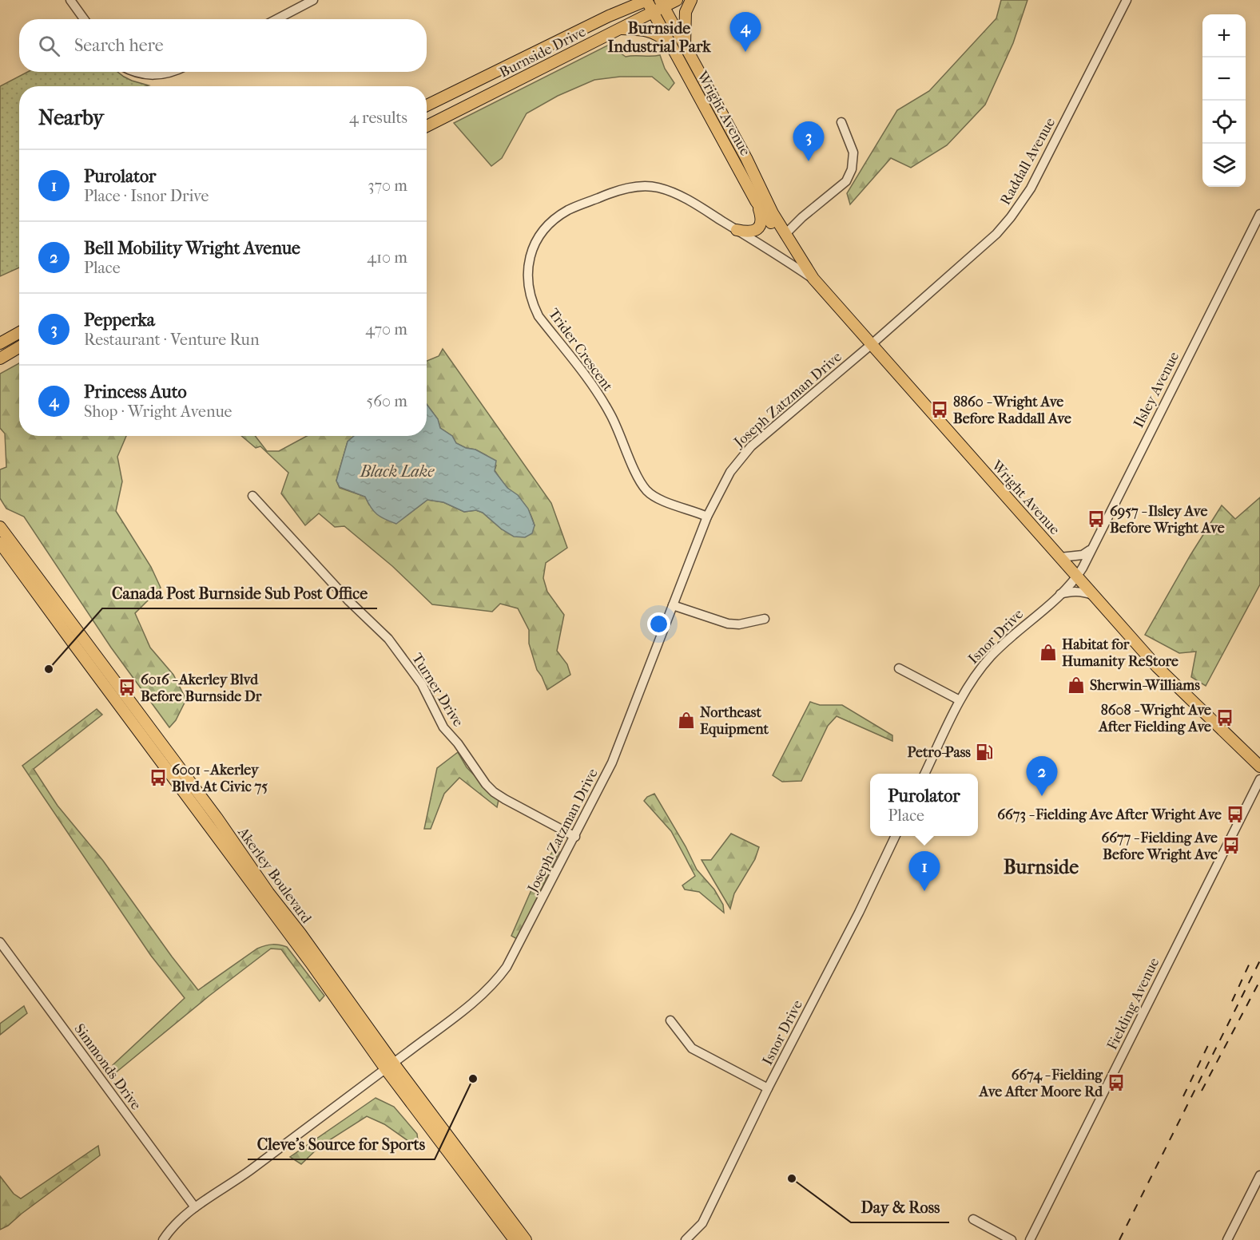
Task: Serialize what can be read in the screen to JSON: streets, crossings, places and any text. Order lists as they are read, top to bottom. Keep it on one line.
{"streets":{"main road":["Burnside Drive","Wright Avenue","Akerley Boulevard"],"street":["Raddall Avenue","Trider Crescent","Ilsley Avenue","Joseph Zatzman Drive","Isnor Drive","Turner Drive","Fielding Avenue","Simmonds Drive"]},"crossings":[["Burnside Drive","Wright Avenue"],["Wright Avenue","Raddall Avenue"],["Wright Avenue","Trider Crescent"],["Wright Avenue","Ilsley Avenue"],["Wright Avenue","Joseph Zatzman Drive"],["Wright Avenue","Isnor Drive"],["Raddall Avenue","Joseph Zatzman Drive"],["Trider Crescent","Joseph Zatzman Drive"],["Ilsley Avenue","Isnor Drive"],["Joseph Zatzman Drive","Turner Drive"],["Joseph Zatzman Drive","Akerley Boulevard"],["Joseph Zatzman Drive","Simmonds Drive"]],"districts":["Burnside Industrial Park","Burnside"],"water":["Black Lake"],"places":{"bus stop":["8860 - Wright Ave Before Raddall Ave","6957 - Ilsley Ave Before Wright Ave","6016 - Akerley Blvd Before Burnside Dr","8608 - Wright Ave After Fielding Ave","6001 - Akerley Blvd At Civic 75","6673 - Fielding Ave After Wright Ave","6677 - Fielding Ave Before Wright Ave","6674 - Fielding Ave After Moore Rd"],"shop":["Habitat for Humanity ReStore","Sherwin-Williams","Northeast Equipment"],"other":["Canada Post Burnside Sub Post Office","Cleve's Source for Sports","Day & Ross"],"fuel station":["Petro-Pass"]},"page":{"pins":["4","3","2","1"],"map_buttons":["+","−"],"search":"Search here","heading":["Nearby","4 results"],"list":[{"mark":"1","name":"Purolator","note":"Place · Isnor Drive","value":"370 m"},{"mark":"2","name":"Bell Mobility Wright Avenue","note":"Place","value":"410 m"},{"mark":"3","name":"Pepperka","note":"Restaurant · Venture Run","value":"470 m"},{"mark":"4","name":"Princess Auto","note":"Shop · Wright Avenue","value":"560 m"}],"popup":["Purolator","Place"]}}
